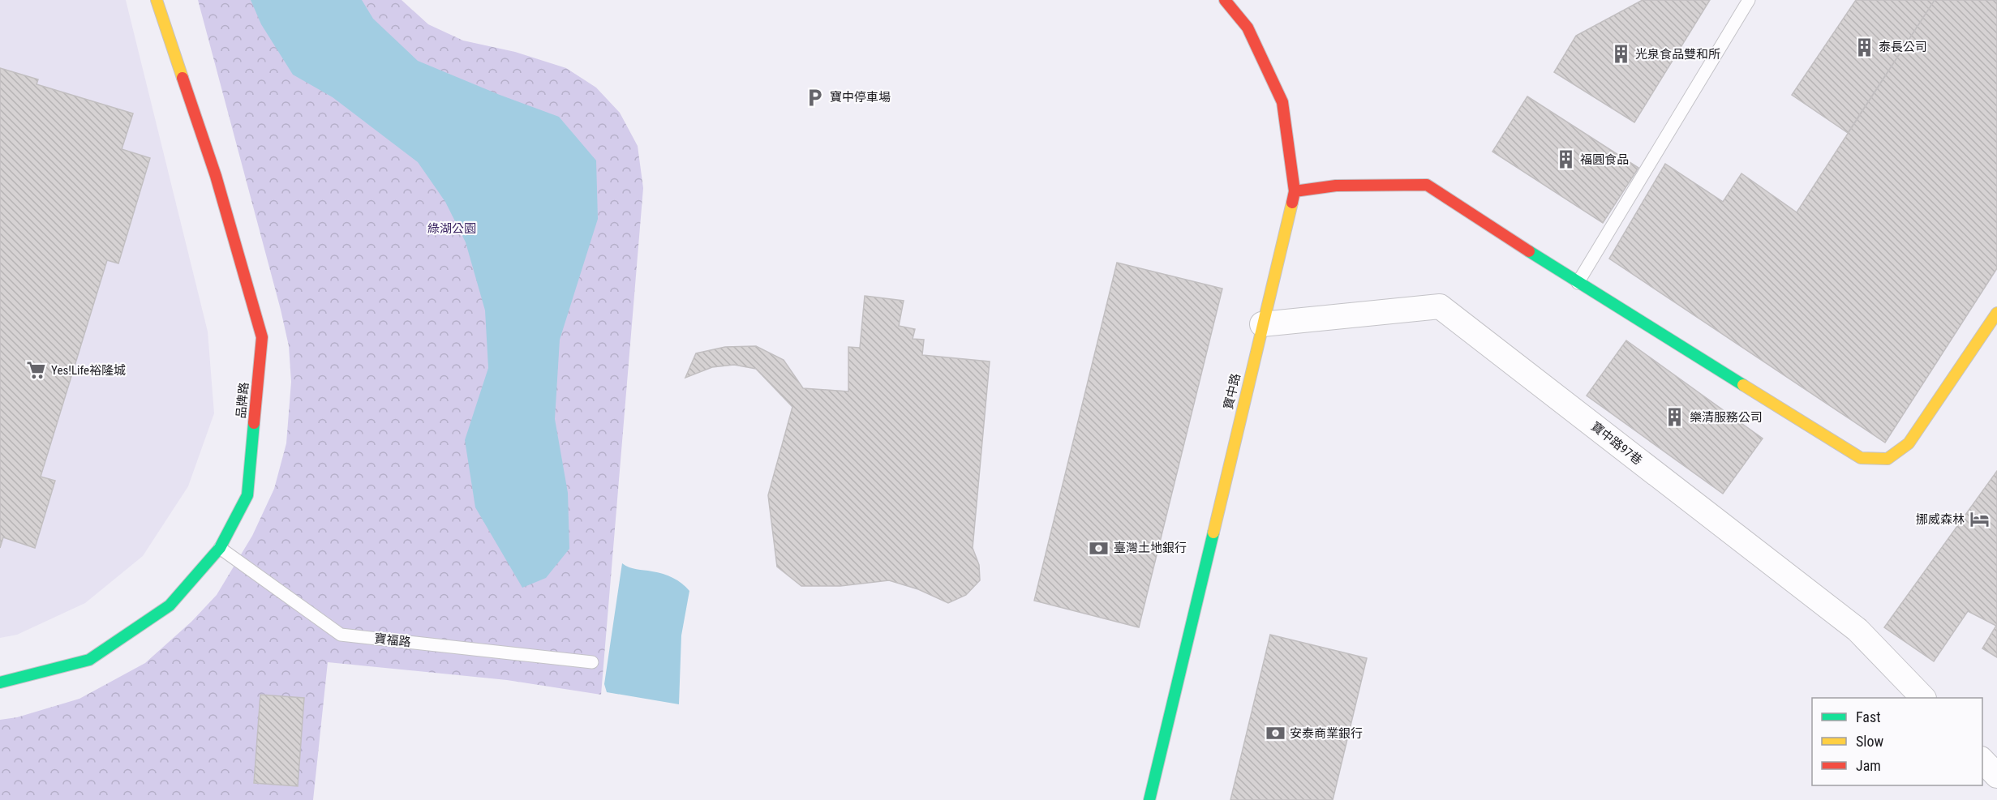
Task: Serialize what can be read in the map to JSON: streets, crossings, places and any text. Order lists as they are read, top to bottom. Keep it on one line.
{"streets":{"street":["寶中路","品牌路","寶中路97巷"],"lane":["寶福路"]},"crossings":[["寶中路","寶中路97巷"],["品牌路","寶福路"]],"parks":["綠湖公園"],"places":{"building":["泰長公司","光泉食品雙和所","福圓食品","樂清服務公司"],"parking":["寶中停車場"],"supermarket":["Yes!Life裕隆城"],"hotel":["挪威森林"],"bank":["臺灣土地銀行","安泰商業銀行"]},"legend":["Fast","Slow","Jam"]}
